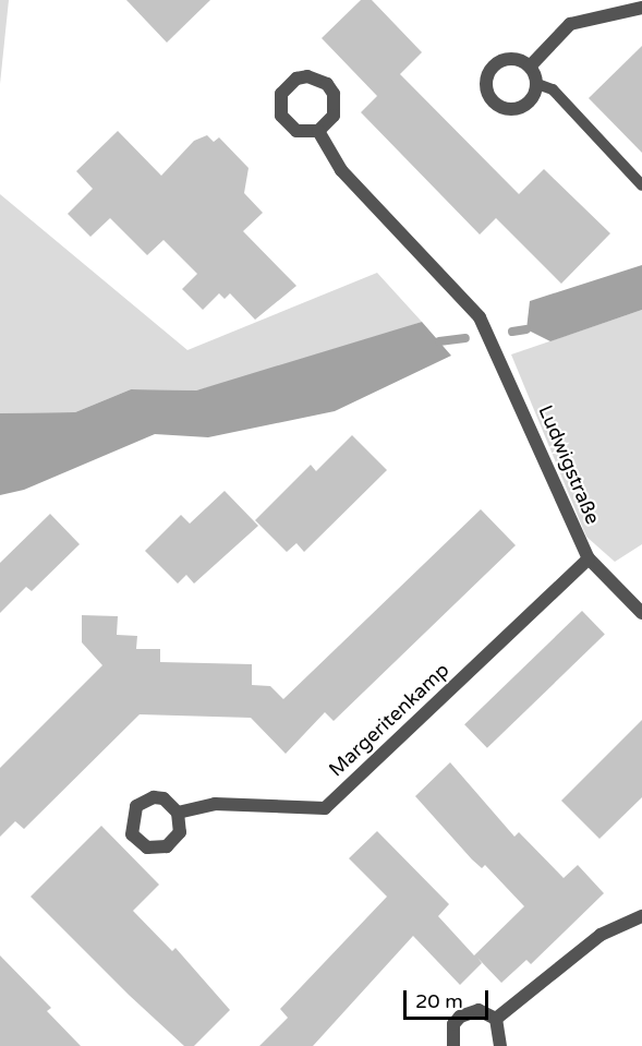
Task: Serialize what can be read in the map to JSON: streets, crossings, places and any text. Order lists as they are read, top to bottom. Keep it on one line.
{"streets":{"street":["Ludwigstraße","Margeritenkamp"]},"crossings":[["Ludwigstraße","Margeritenkamp"]],"scale_bar":"20 m"}
